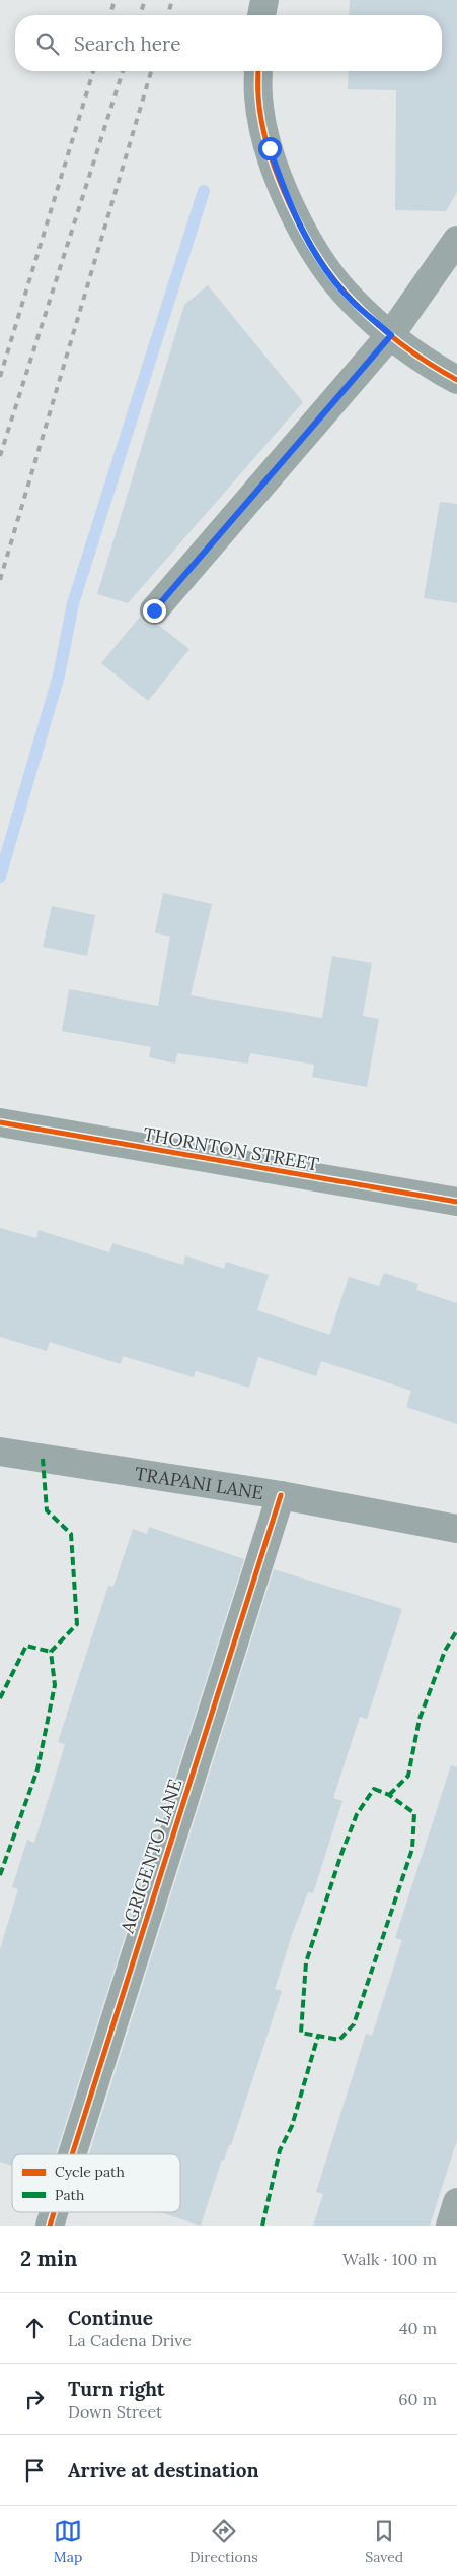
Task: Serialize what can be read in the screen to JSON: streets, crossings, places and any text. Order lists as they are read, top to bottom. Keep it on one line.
{"streets":{"street":["THORNTON STREET","TRAPANI LANE","AGRIGENTO LANE"]},"crossings":[["TRAPANI LANE","AGRIGENTO LANE"]],"legend":["Cycle path","Path"],"page":{"search":"Search here","heading":["2 min","Walk · 100 m"],"list":[["Continue","La Cadena Drive","40 m"],["Turn right","Down Street","60 m"],"Arrive at destination"],"nav":["Map","Directions","Saved"]}}
